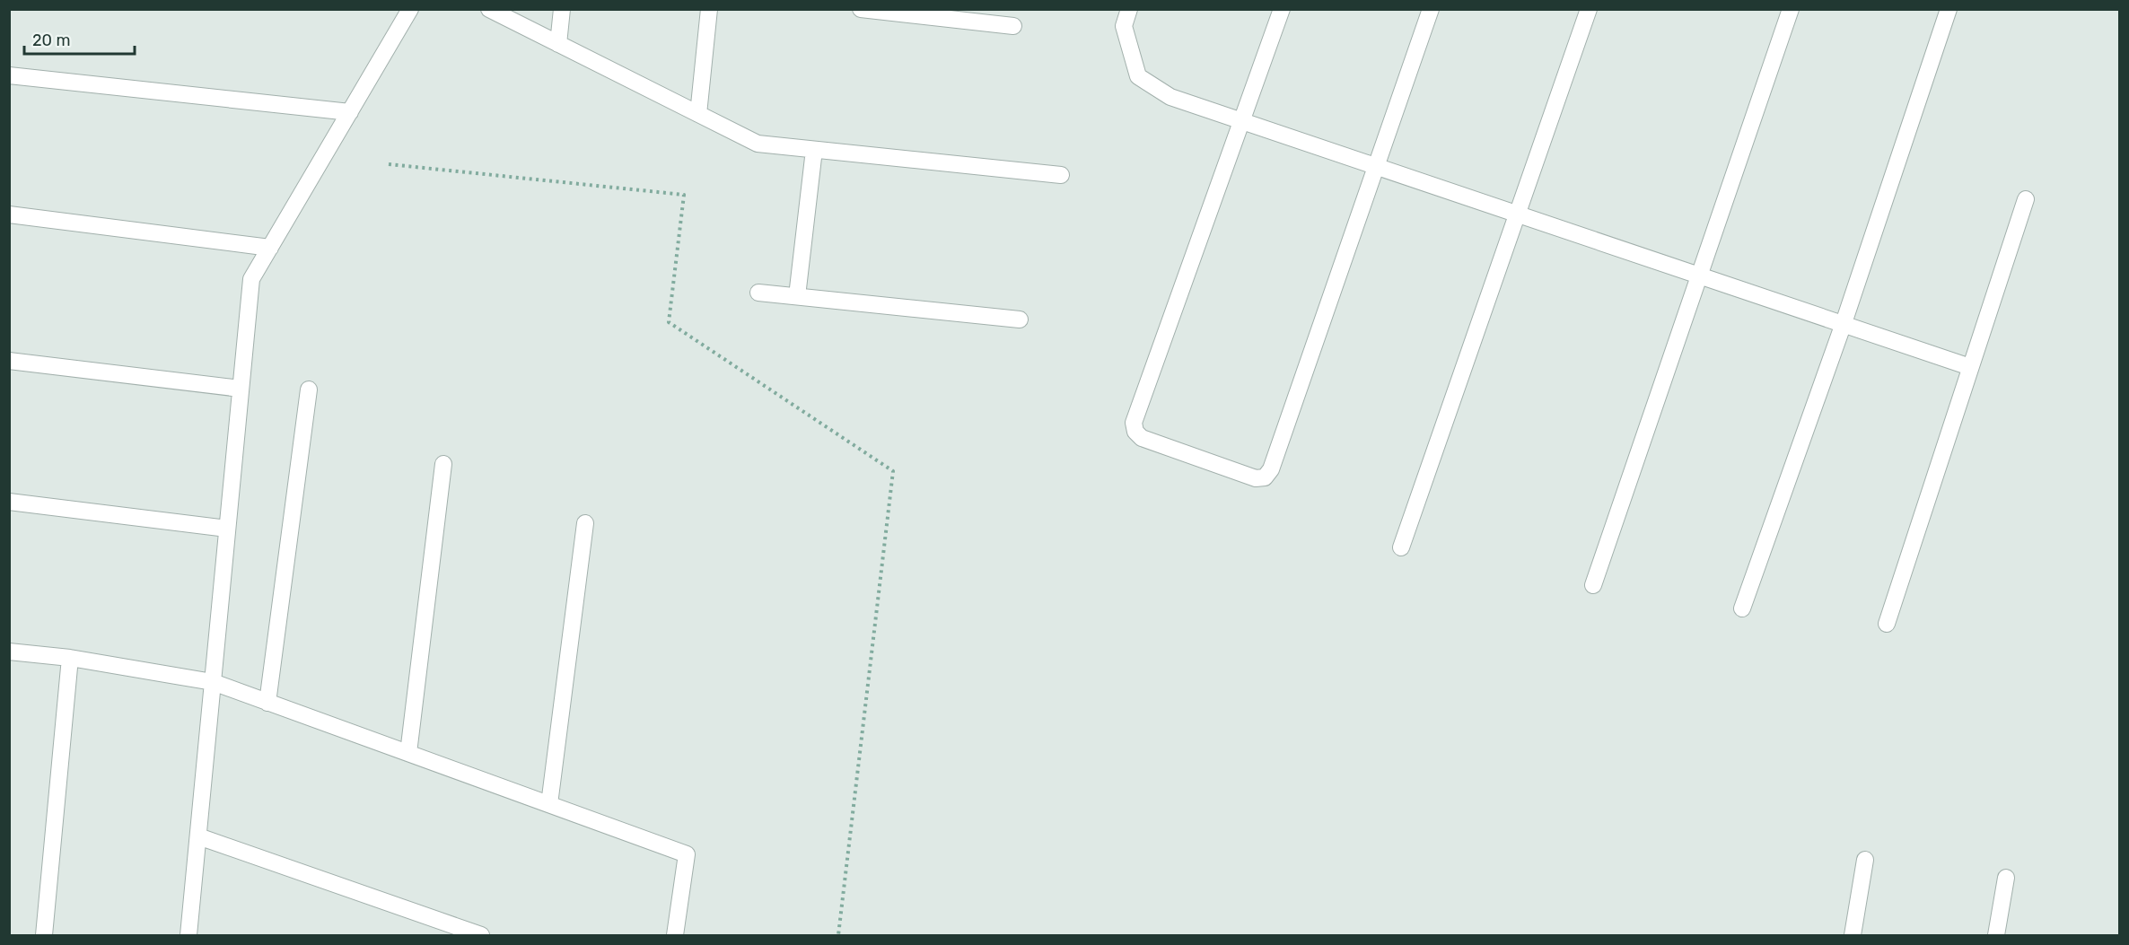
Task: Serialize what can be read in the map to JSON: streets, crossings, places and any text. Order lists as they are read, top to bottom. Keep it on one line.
{"scale_bar":"20 m"}
